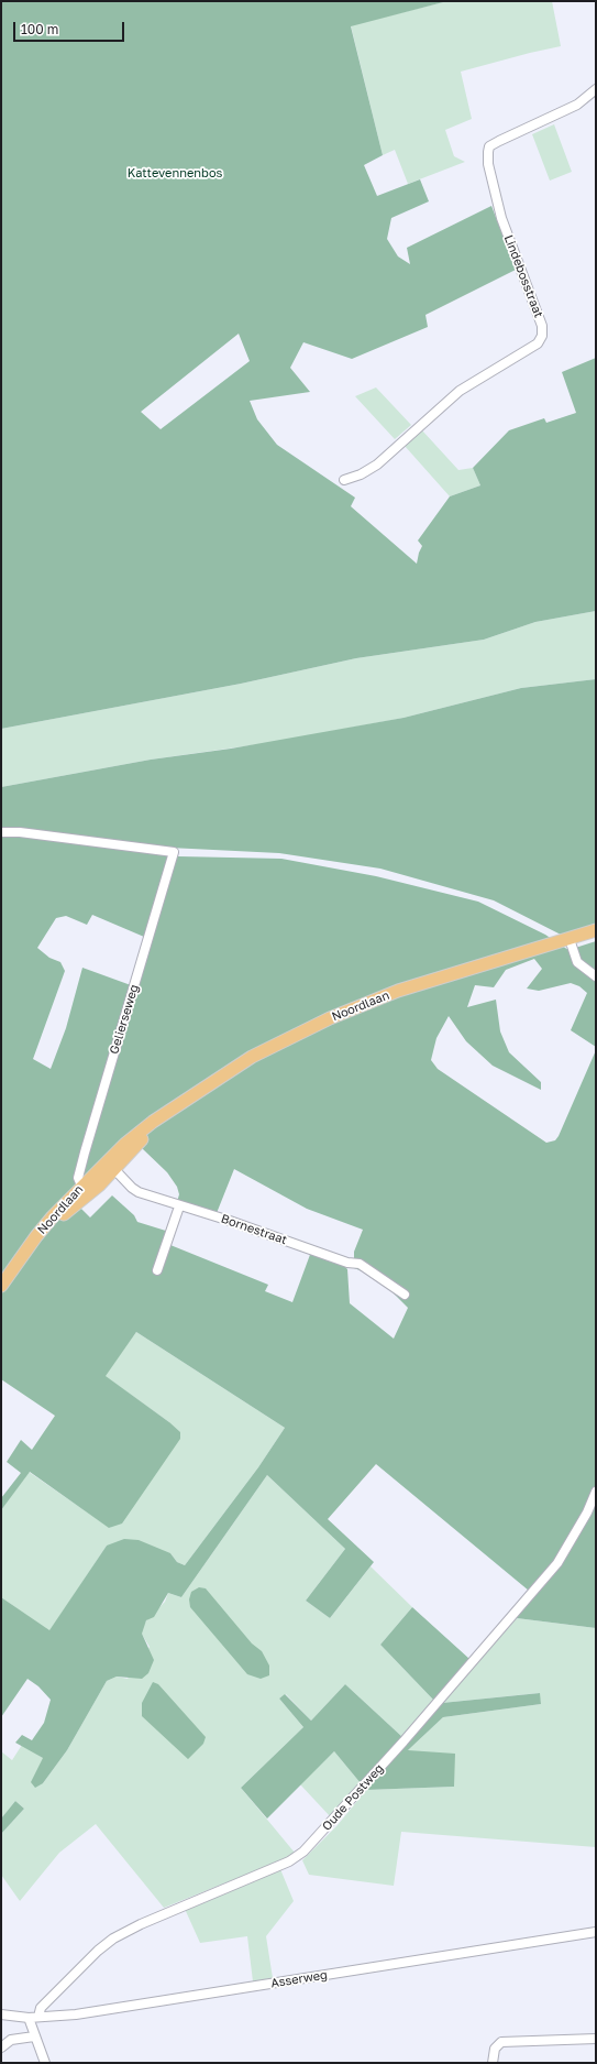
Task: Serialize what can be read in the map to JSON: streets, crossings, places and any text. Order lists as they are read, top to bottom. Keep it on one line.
{"streets":{"main road":["Noordlaan"],"street":["Lindebosstraat","Gelierseweg","Bornestraat","Oude Postweg","Asserweg"]},"crossings":[["Noordlaan","Gelierseweg"],["Noordlaan","Bornestraat"],["Oude Postweg","Asserweg"]],"parks":["Kattevennenbos"],"scale_bar":"100 m"}
